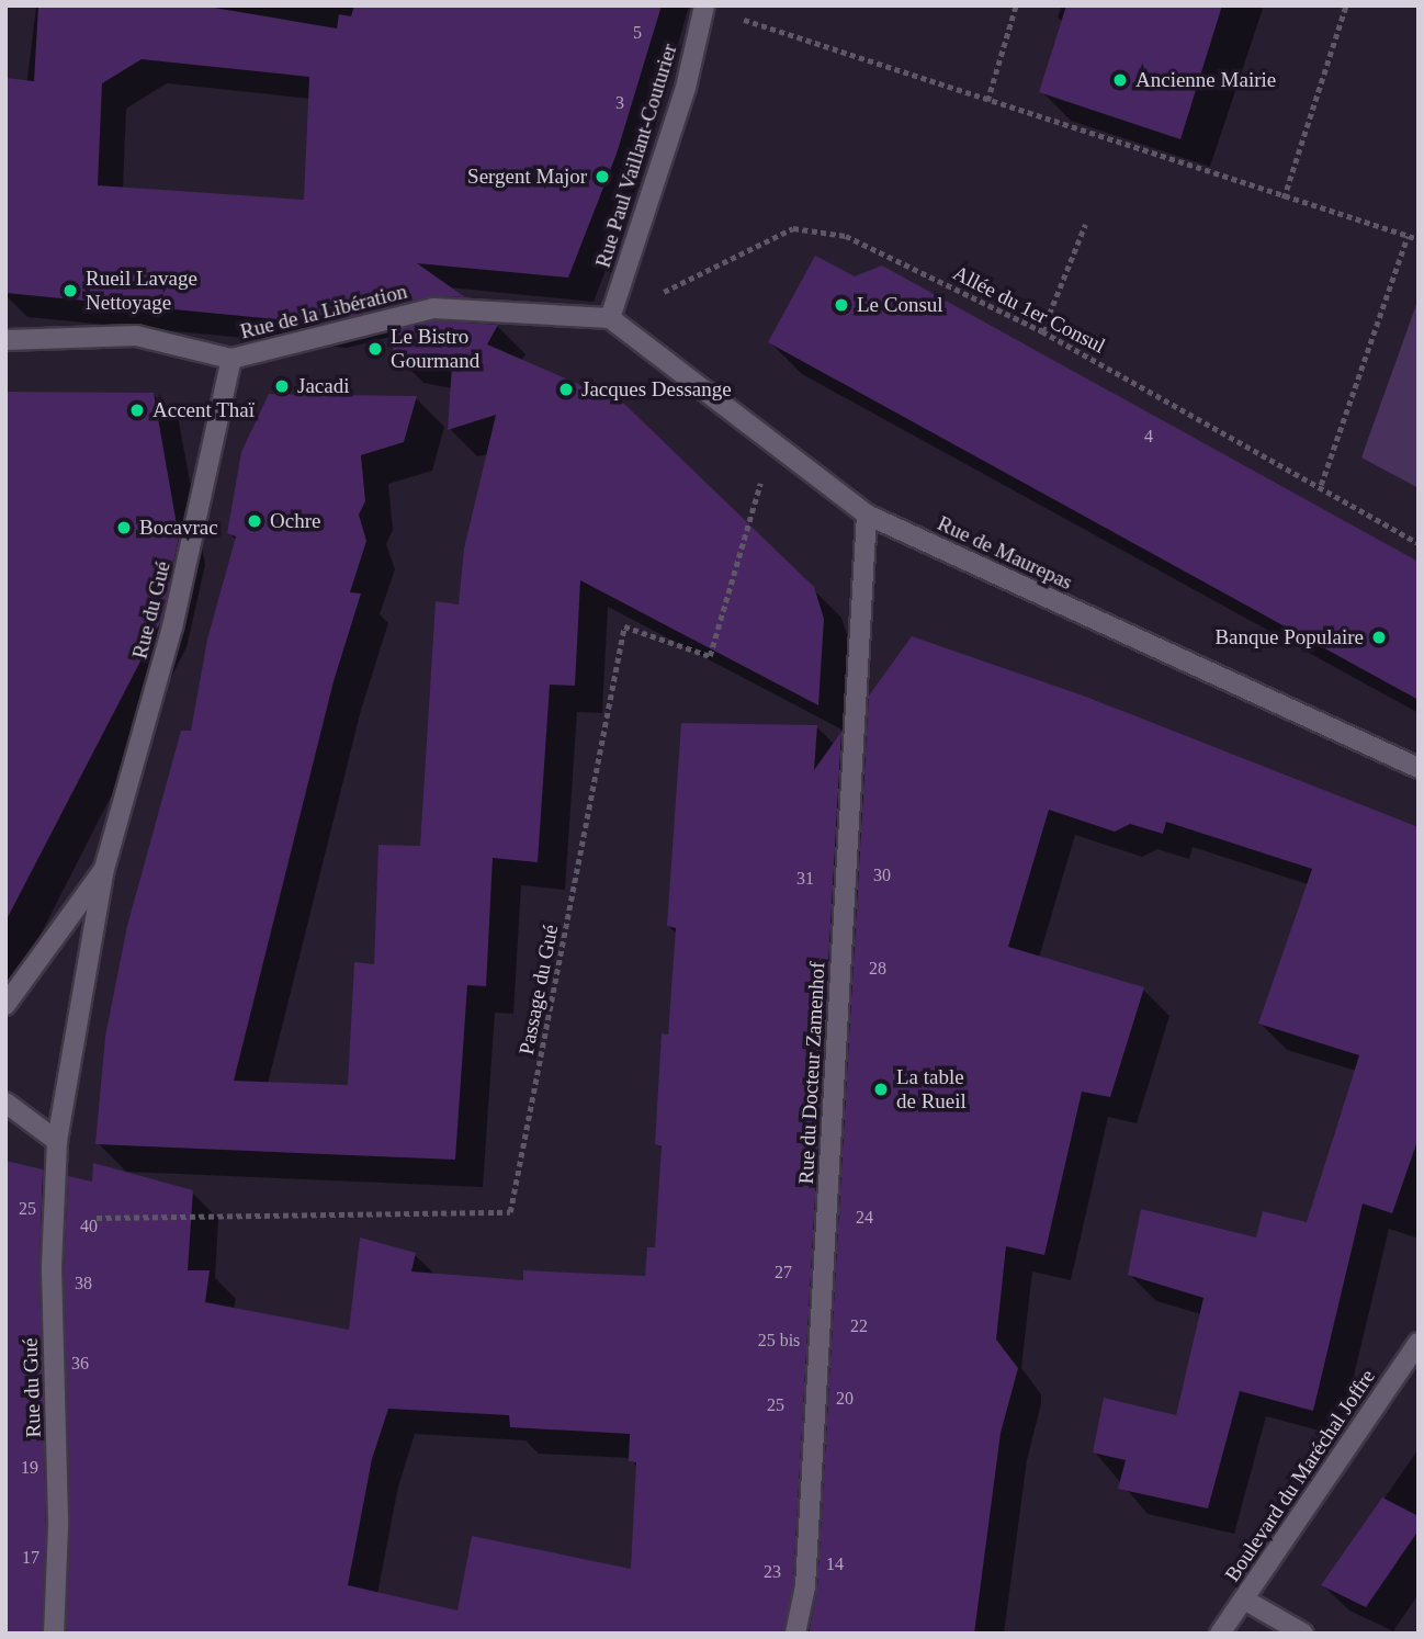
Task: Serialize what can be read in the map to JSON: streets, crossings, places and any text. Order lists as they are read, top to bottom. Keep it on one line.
{"streets":{"street":["Rue Paul Vaillant-Couturier","Rue de la Libération","Rue de Maurepas","Rue du Gué","Rue du Docteur Zamenhof","Boulevard du Maréchal Joffre"],"path":["Allée du 1er Consul","Passage du Gué"]},"crossings":[["Rue Paul Vaillant-Couturier","Allée du 1er Consul"],["Rue Paul Vaillant-Couturier","Rue de la Libération"],["Rue Paul Vaillant-Couturier","Rue de Maurepas"],["Allée du 1er Consul","Rue de la Libération"],["Allée du 1er Consul","Rue de Maurepas"],["Rue de la Libération","Rue de Maurepas"],["Rue de la Libération","Rue du Gué"],["Rue de Maurepas","Passage du Gué"],["Rue de Maurepas","Rue du Docteur Zamenhof"],["Rue du Gué","Passage du Gué"]],"places":["Ancienne Mairie","Sergent Major","Rueil Lavage Nettoyage","Le Consul","Le Bistro Gourmand","Jacadi","Jacques Dessange","Accent Thaï","Ochre","Bocavrac","Banque Populaire","La table de Rueil"],"house_numbers":["5","3","4","30","31","28","25","24","40","27","38","22","25 bis","36","20","25","19","17","14","23"]}
